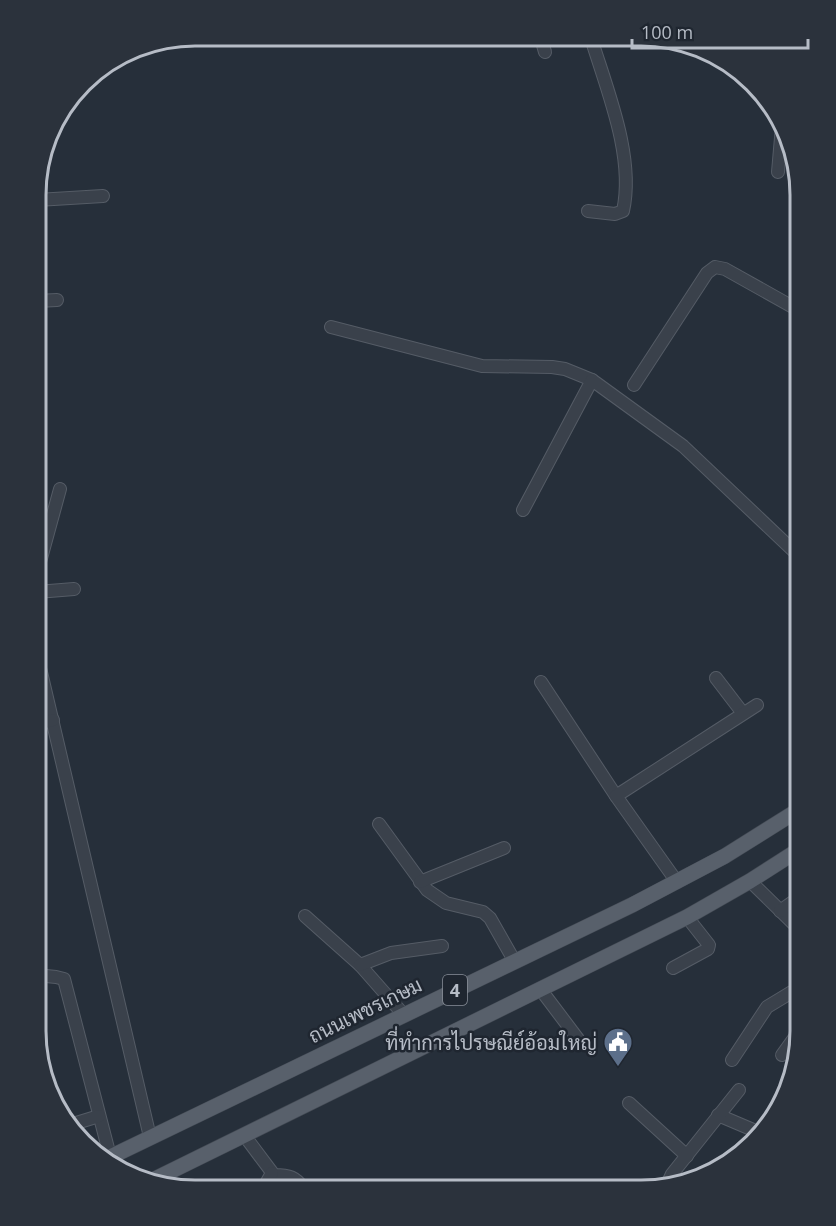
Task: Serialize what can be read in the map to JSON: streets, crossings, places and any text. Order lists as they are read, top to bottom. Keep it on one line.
{"streets":{"main road":["4","ถนนเพชรเกษม"]},"places":{"public building":["ที่ทำการไปรษณีย์อ้อมใหญ่"]},"scale_bar":"100 m"}
